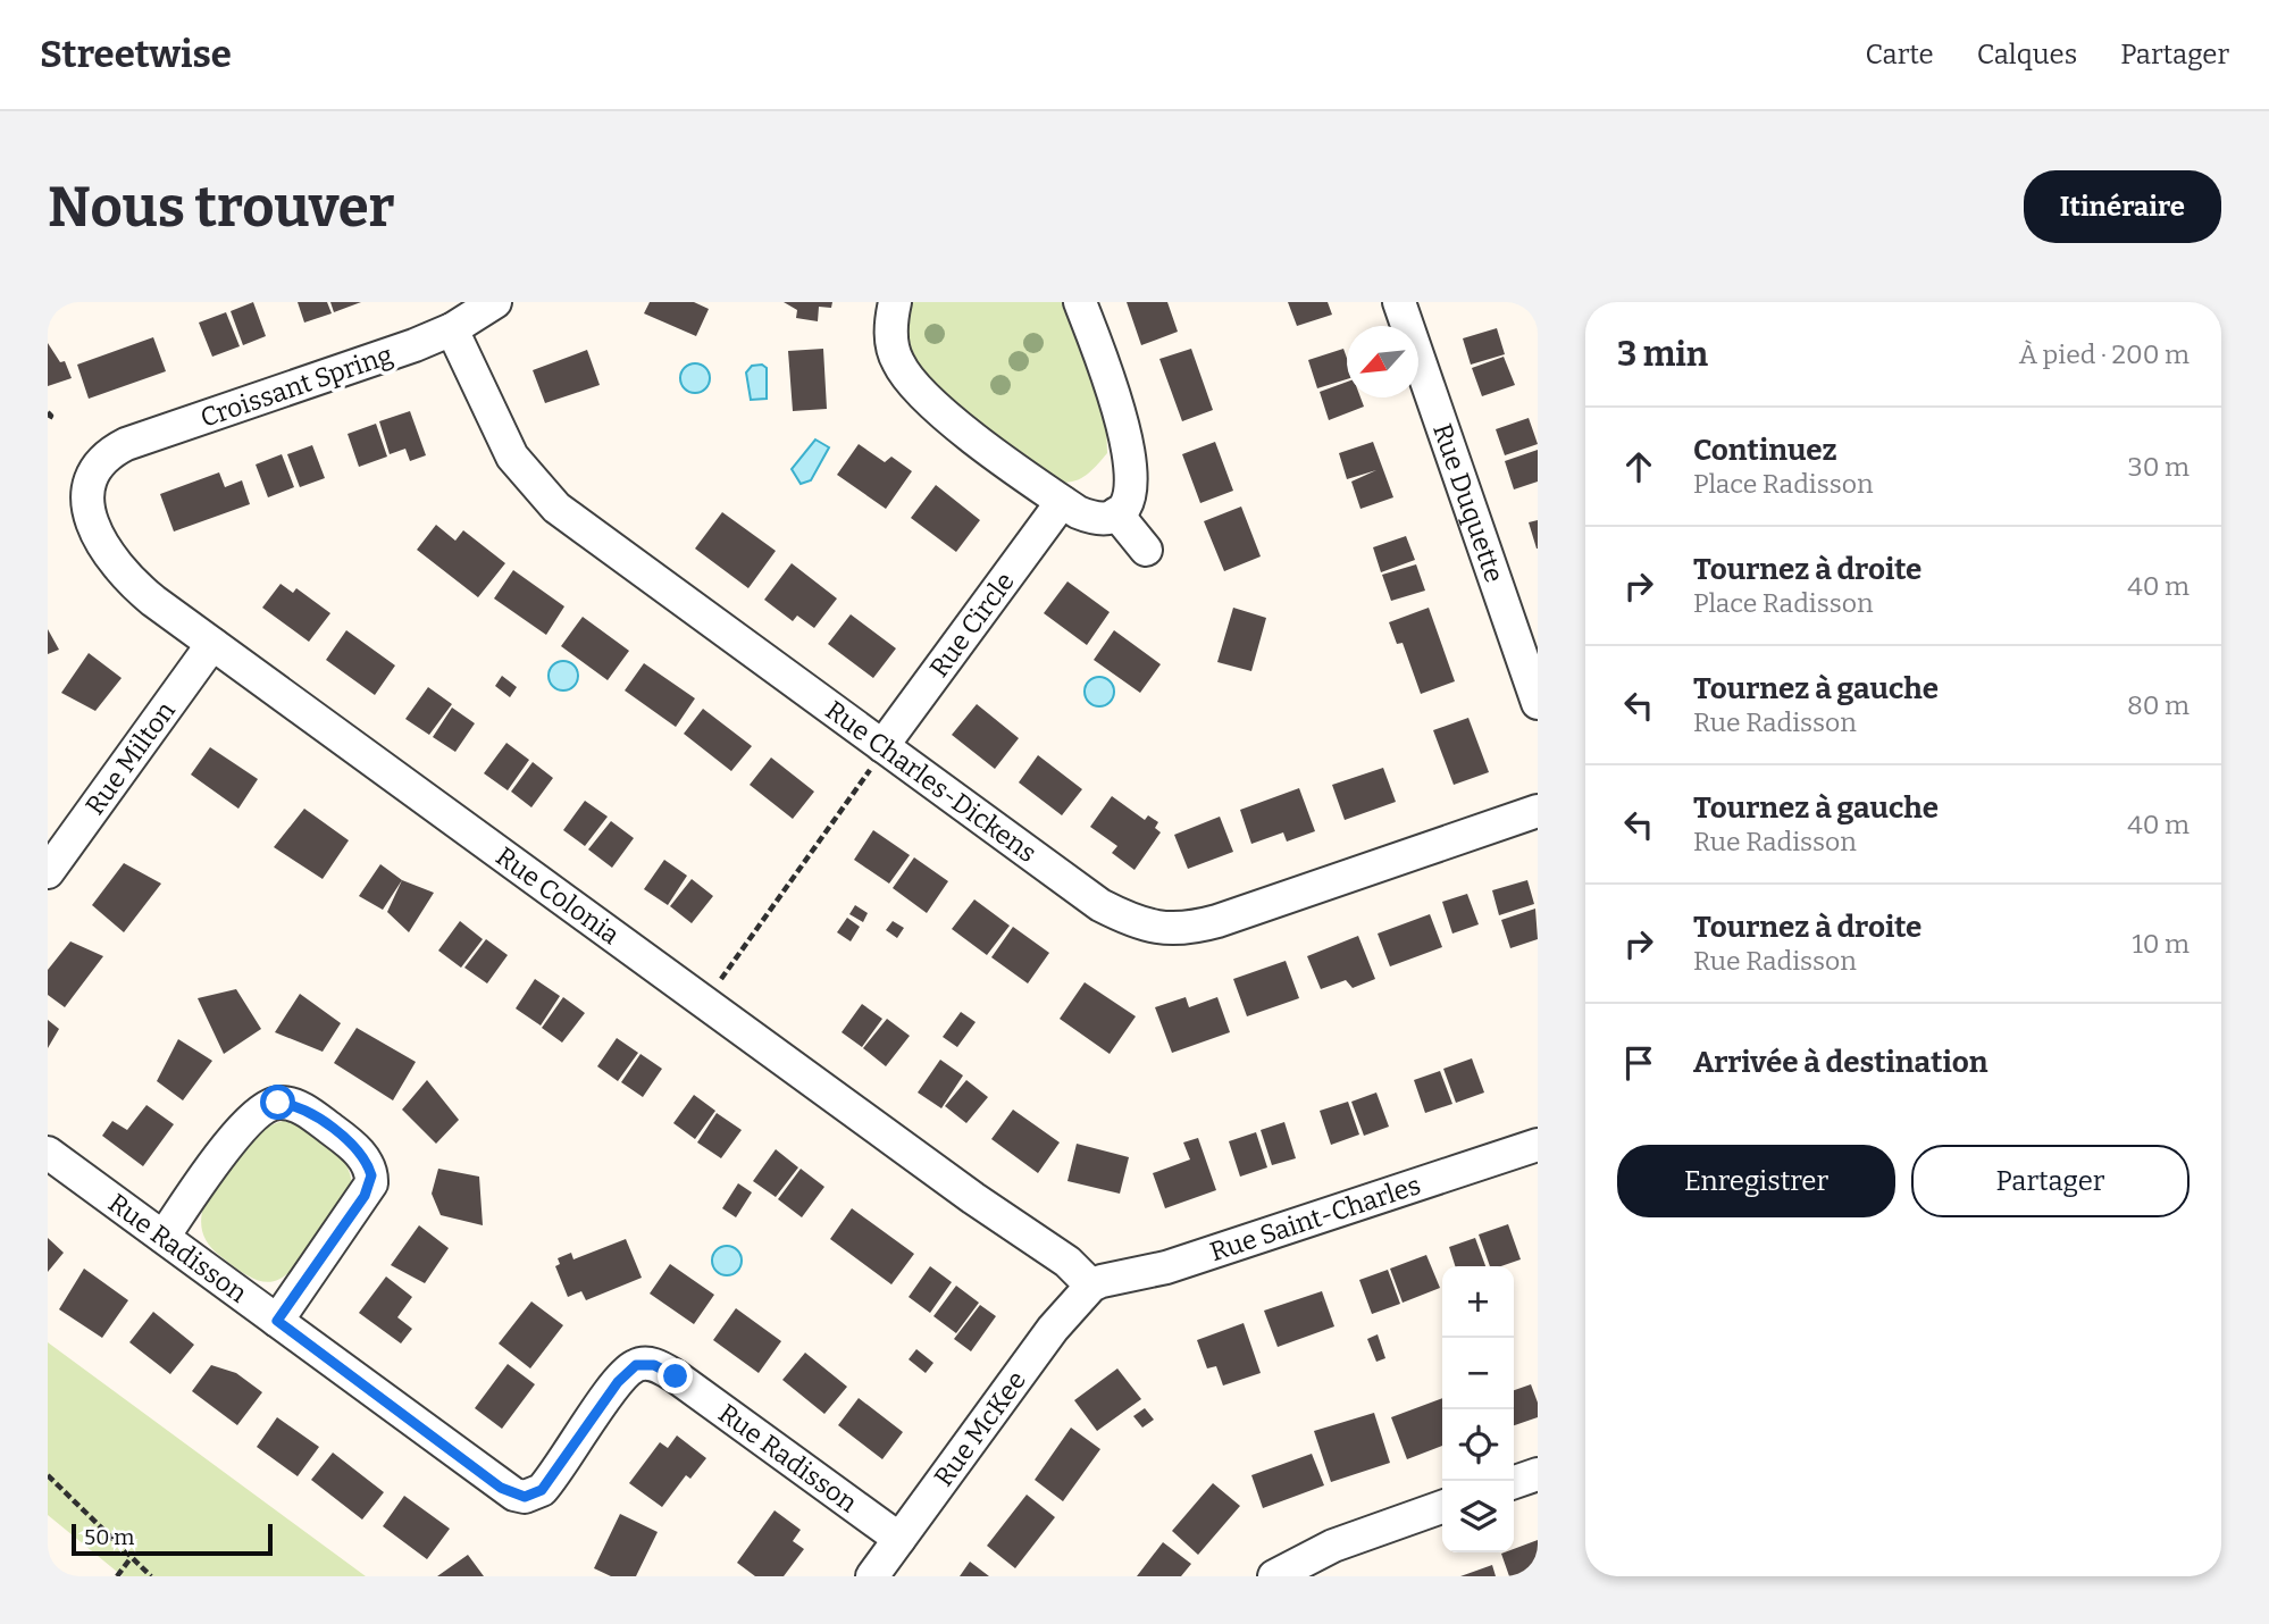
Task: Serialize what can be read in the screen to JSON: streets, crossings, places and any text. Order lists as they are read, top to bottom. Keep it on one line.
{"streets":{"street":["Croissant Spring","Rue Duquette","Rue Circle","Rue Milton","Rue Charles-Dickens","Rue Colonia","Rue Saint-Charles","Rue Radisson","Rue McKee"]},"crossings":[["Croissant Spring","Rue Charles-Dickens"],["Croissant Spring","Rue Colonia"],["Rue Circle","Rue Charles-Dickens"],["Rue Milton","Rue Colonia"],["Rue Colonia","Rue Saint-Charles"],["Rue Colonia","Rue McKee"],["Rue Saint-Charles","Rue McKee"],["Rue Radisson","Rue McKee"]],"scale_bar":"50 m","north":"bottom left","page":{"header":"Streetwise","nav":["Carte","Calques","Partager"],"buttons":["Itinéraire",["Enregistrer","Partager"]],"title":"Nous trouver","heading":["3 min","À pied · 200 m"],"list":[["Continuez","Place Radisson","30 m"],["Tournez à droite","Place Radisson","40 m"],["Tournez à gauche","Rue Radisson","80 m"],["Tournez à gauche","Rue Radisson","40 m"],["Tournez à droite","Rue Radisson","10 m"],"Arrivée à destination"],"map_buttons":["+","−"],"scale":"50 m"}}
